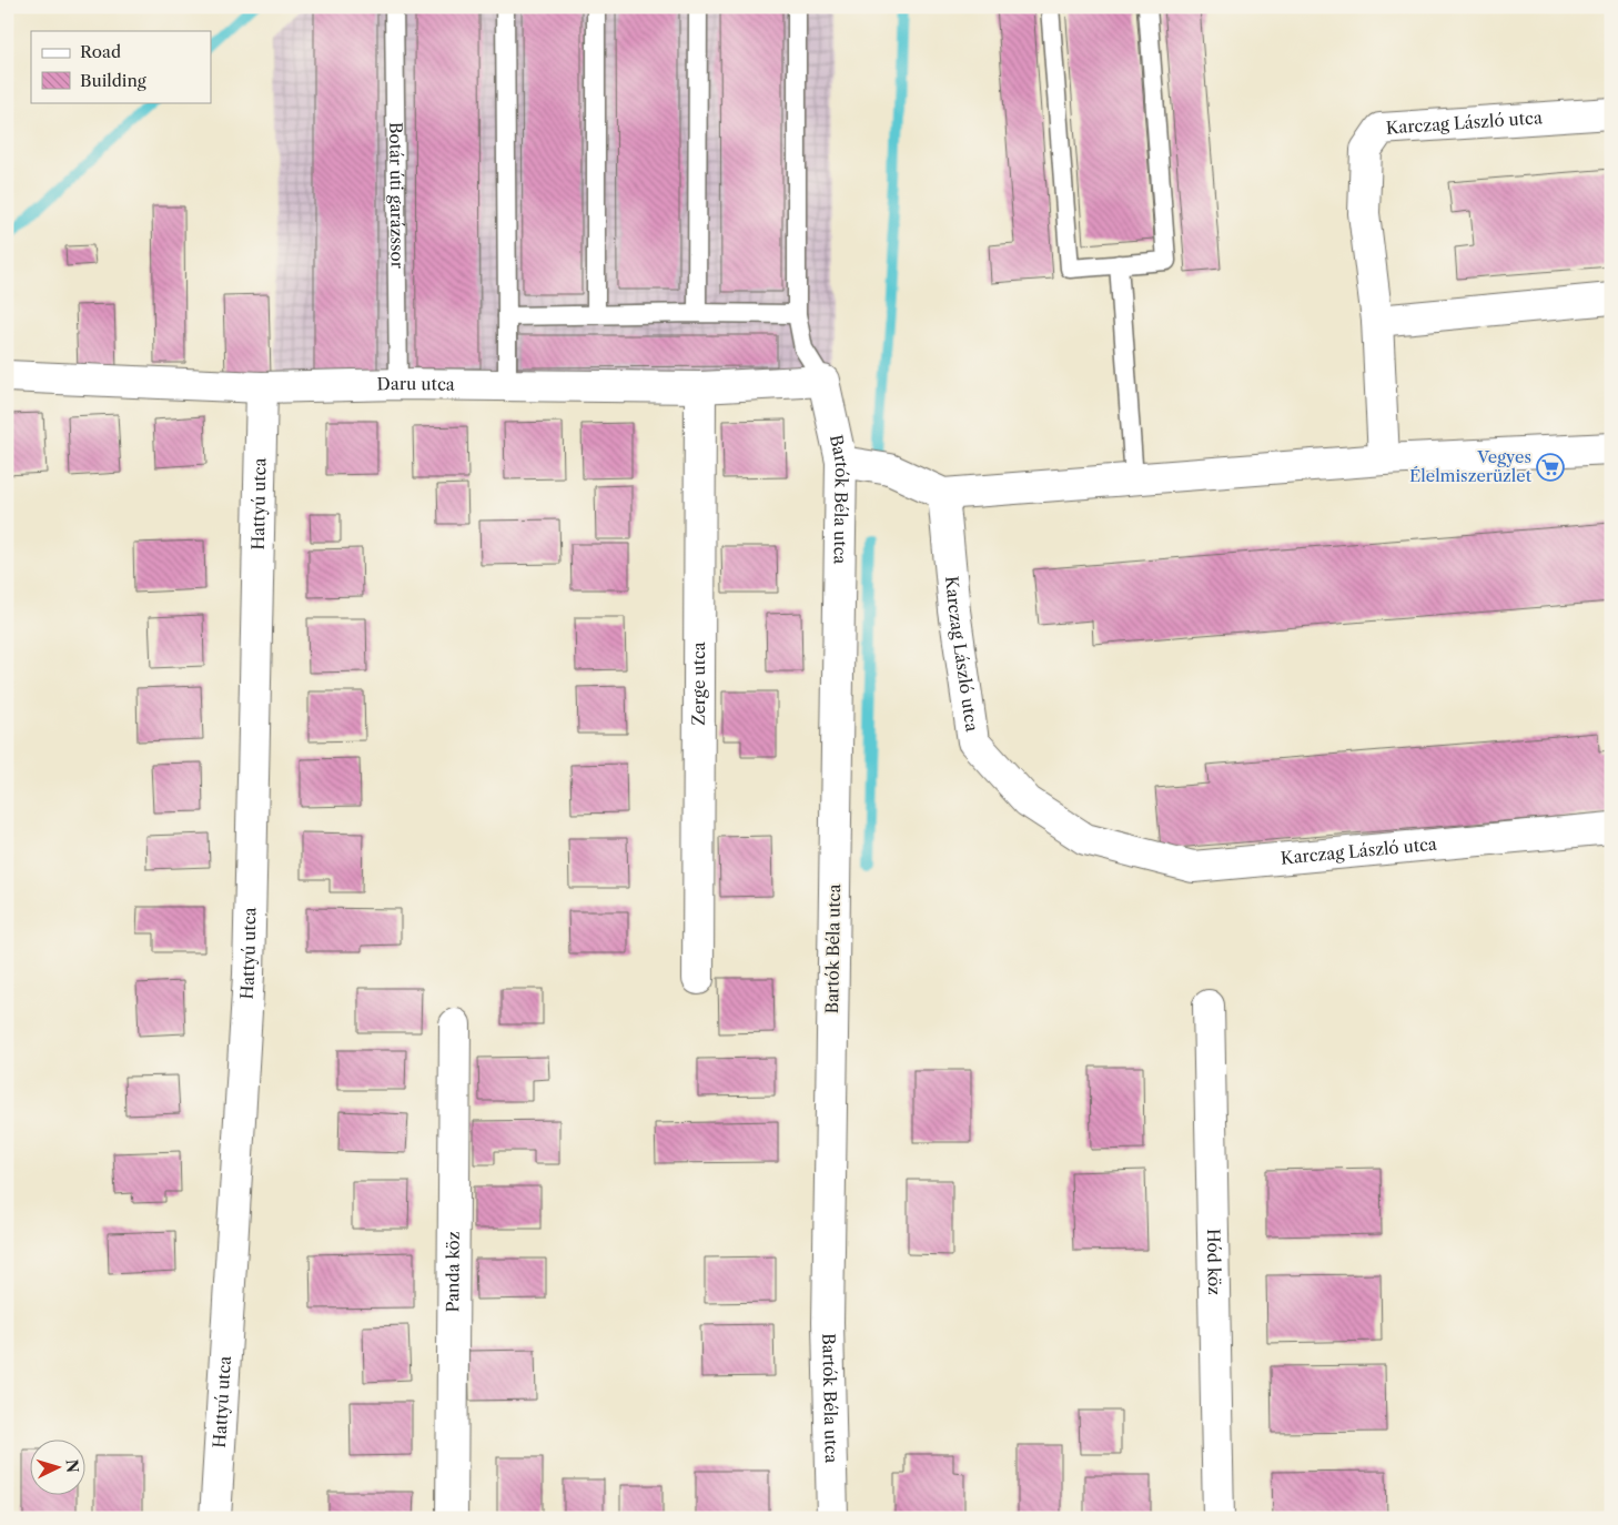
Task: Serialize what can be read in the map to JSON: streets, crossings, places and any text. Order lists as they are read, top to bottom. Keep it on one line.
{"streets":{"street":["Karczag László utca","Daru utca","Bartók Béla utca","Hattyú utca","Zerge utca","Hód köz","Panda köz"],"lane":["Botár úti garázssor"]},"crossings":[["Botár úti garázssor","Daru utca"],["Daru utca","Bartók Béla utca"],["Daru utca","Hattyú utca"],["Daru utca","Zerge utca"]],"places":{"supermarket":["Vegyes Élelmiszerüzlet"]},"legend":["Road","Building"],"north":"right"}
